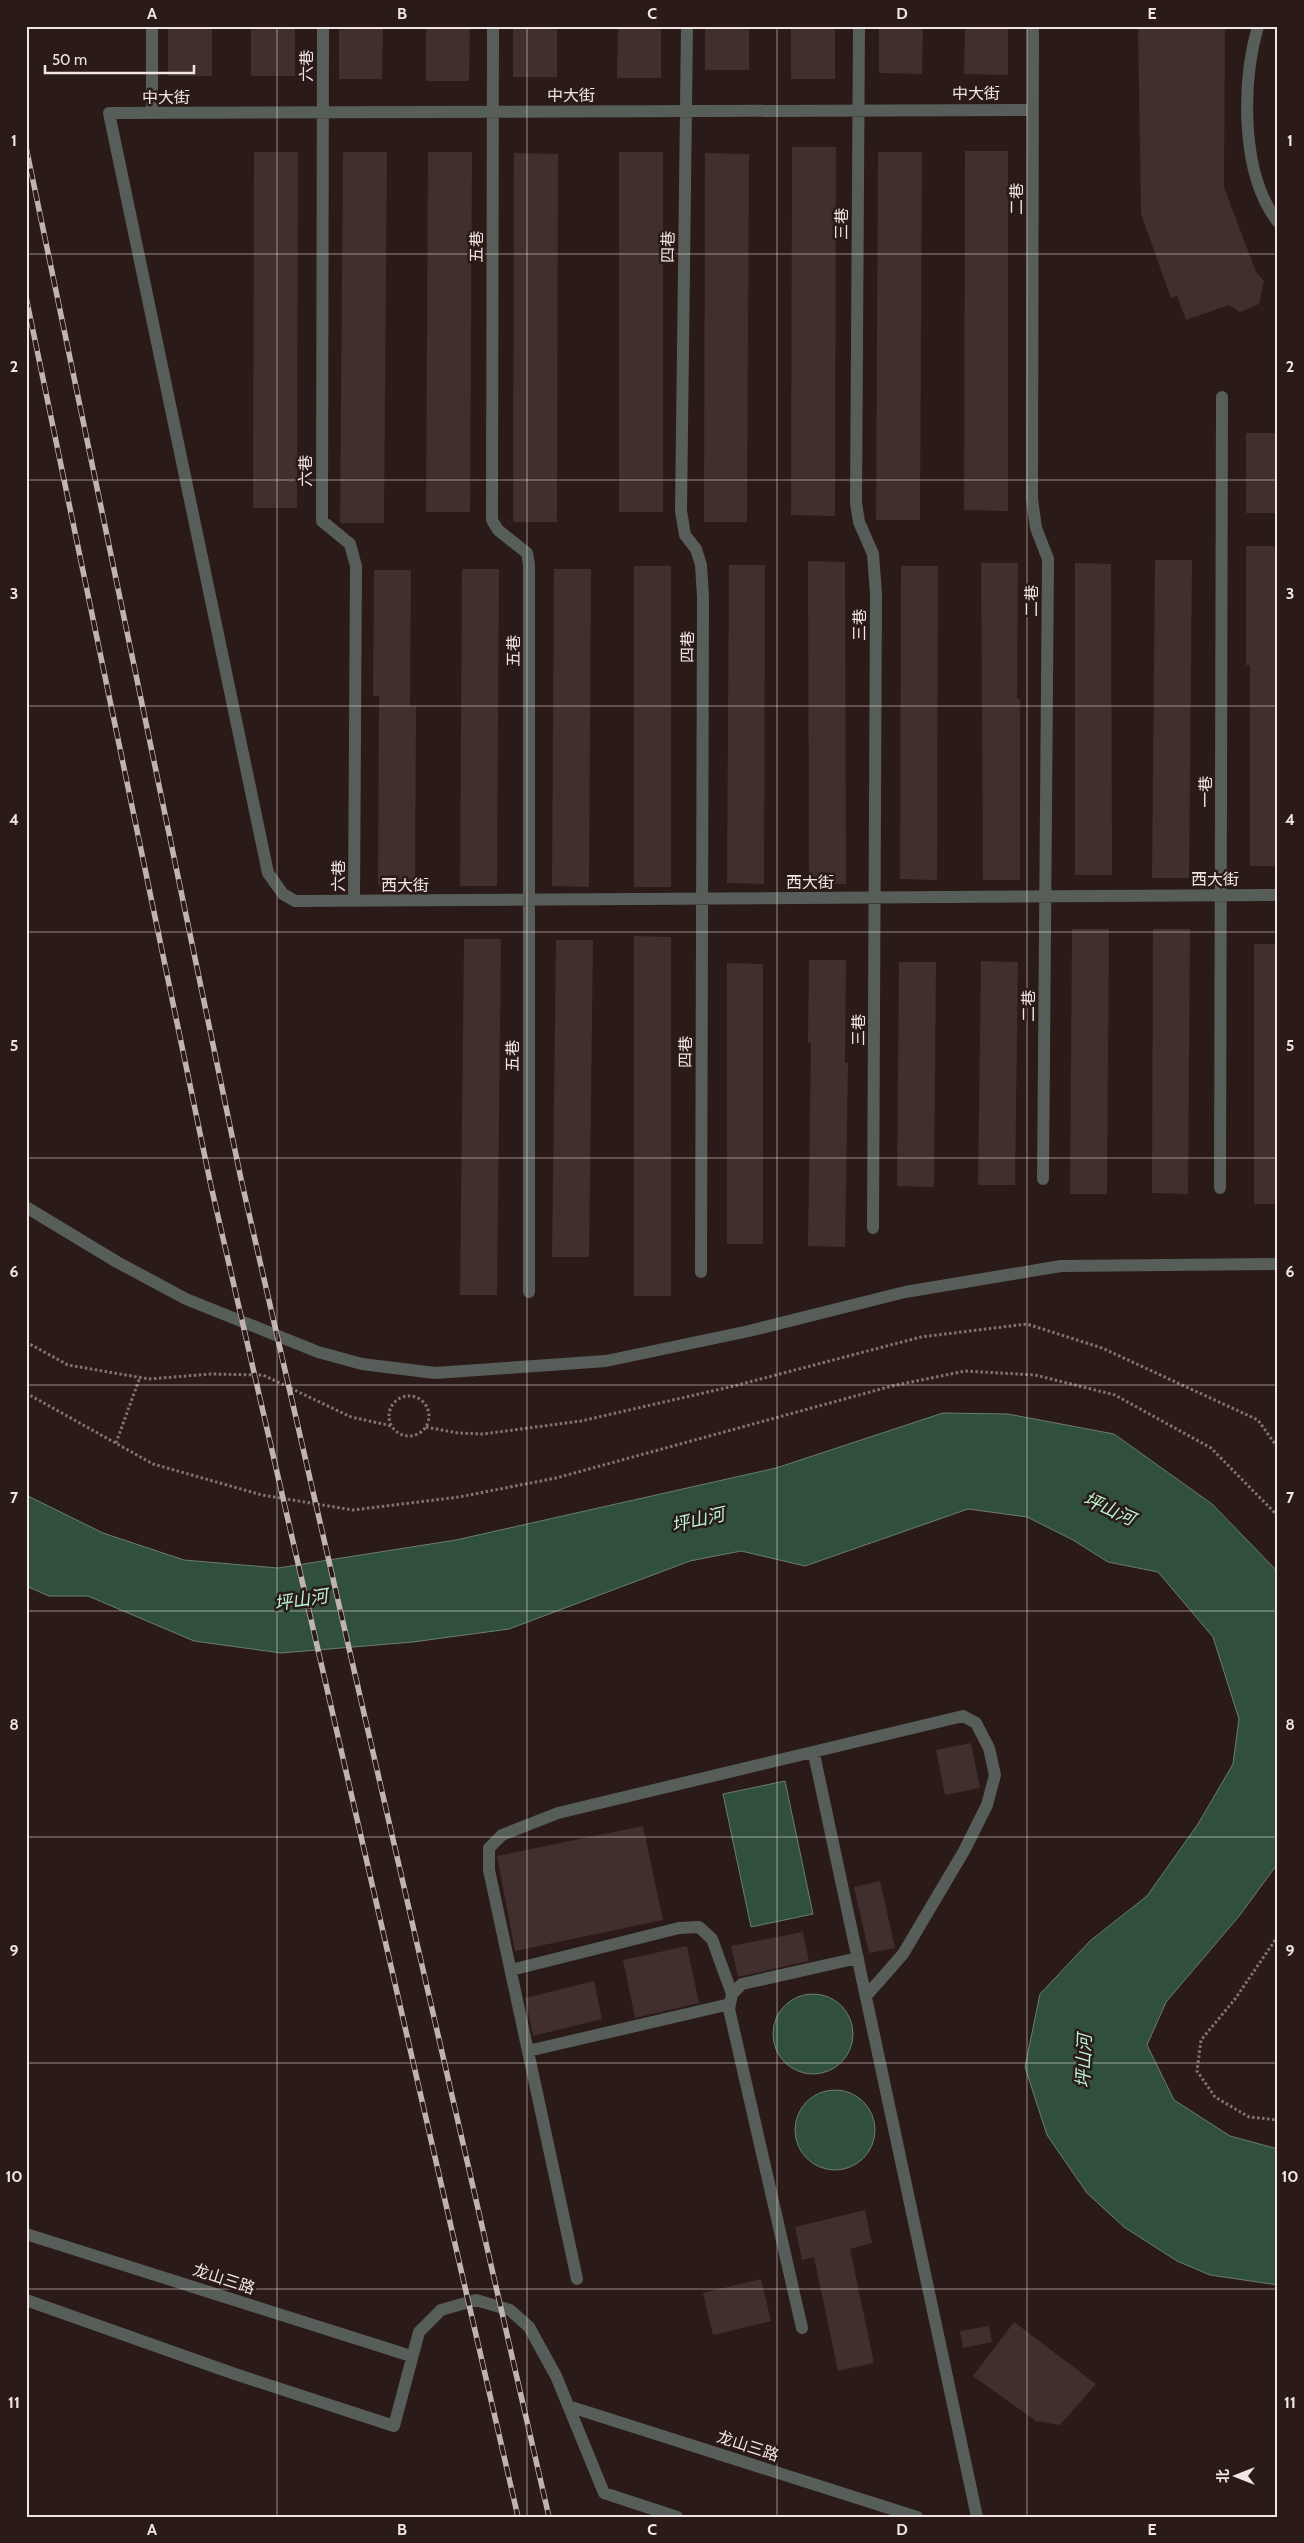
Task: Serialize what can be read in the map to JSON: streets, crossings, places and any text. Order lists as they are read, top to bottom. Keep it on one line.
{"streets":{"street":["六巷","中大街","二巷","三巷","五巷","四巷","一巷","西大街","龙山三路"]},"crossings":[["六巷","中大街"],["六巷","西大街"],["中大街","二巷"],["中大街","三巷"],["中大街","五巷"],["中大街","四巷"],["中大街","西大街"],["二巷","西大街"],["三巷","西大街"],["五巷","西大街"],["四巷","西大街"],["一巷","西大街"]],"water":["坪山河"],"scale_bar":"50 m","north":"left","grid":{"columns":["A","B","C","D","E"],"rows":["1","2","3","4","5","6","7","8","9","10","11"]}}
